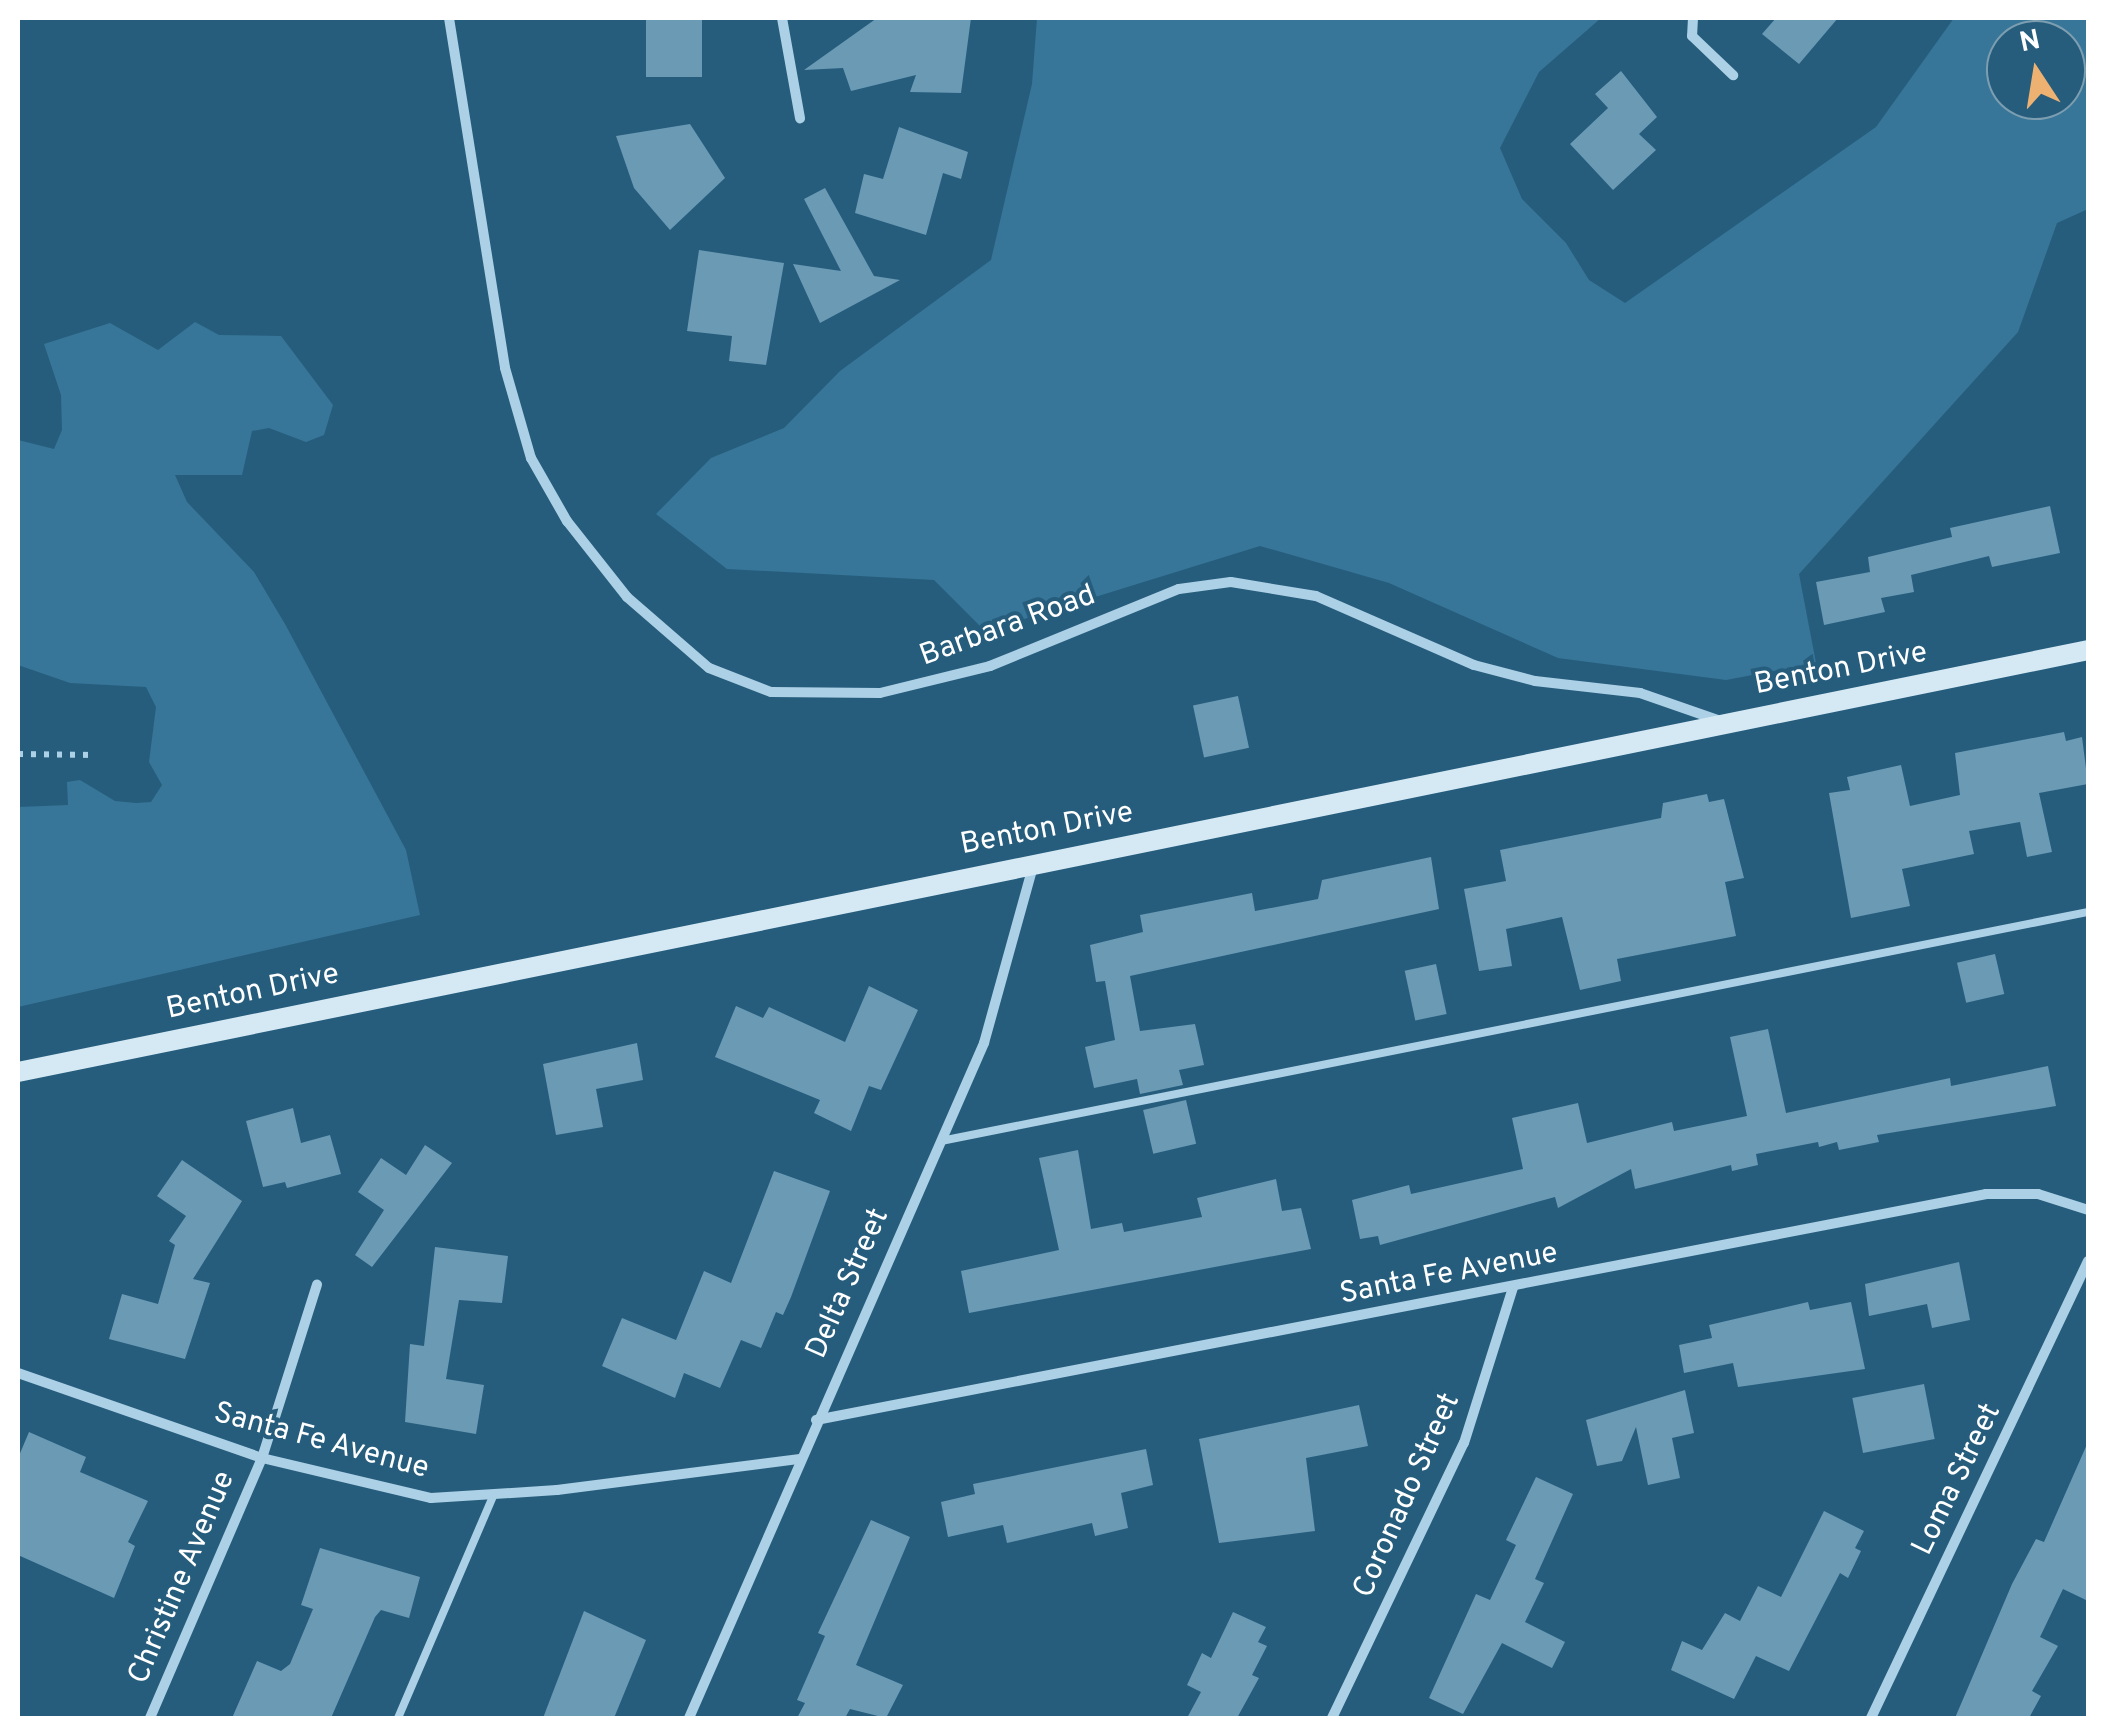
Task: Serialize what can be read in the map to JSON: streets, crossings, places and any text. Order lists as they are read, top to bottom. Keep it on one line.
{"streets":{"street":["Barbara Road","Benton Drive","Santa Fe Avenue","Delta Street","Loma Street","Coronado Street","Christine Avenue"]},"crossings":[["Barbara Road","Benton Drive"],["Benton Drive","Delta Street"],["Santa Fe Avenue","Delta Street"],["Santa Fe Avenue","Coronado Street"],["Santa Fe Avenue","Christine Avenue"]],"north":"top"}
